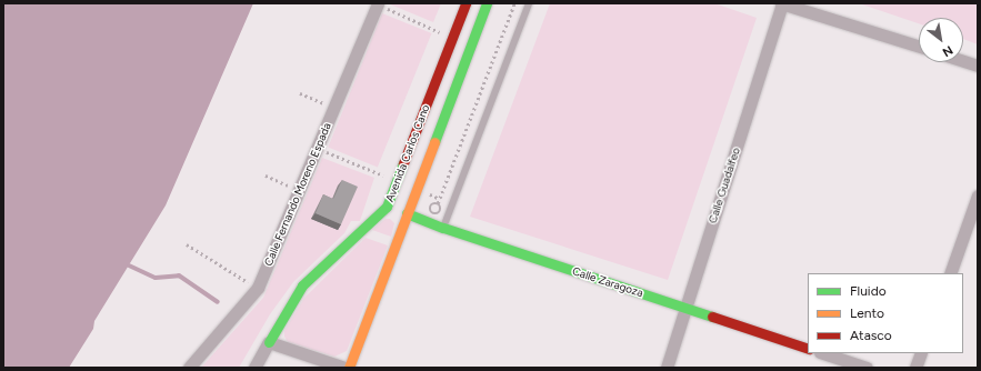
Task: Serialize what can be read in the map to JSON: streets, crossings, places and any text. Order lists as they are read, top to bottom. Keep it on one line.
{"streets":{"street":["Avenida Carlos Cano","Calle Guadalfeo","Calle Fernando Moreno Espada","Calle Zaragoza"]},"crossings":[["Avenida Carlos Cano","Calle Zaragoza"],["Calle Guadalfeo","Calle Zaragoza"]],"legend":["Fluido","Lento","Atasco"],"north":"bottom right"}
